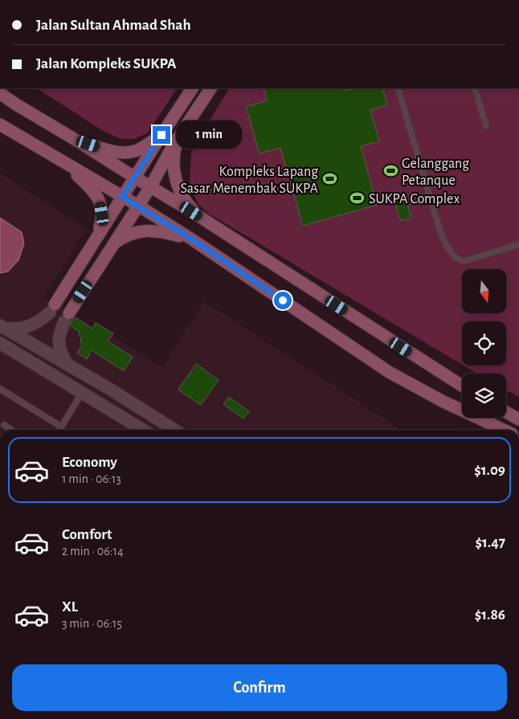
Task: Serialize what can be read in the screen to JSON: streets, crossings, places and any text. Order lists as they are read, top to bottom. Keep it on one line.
{"places":{"sports":["Gelanggang Petanque","Kompleks Lapang Sasar Menembak SUKPA","SUKPA Complex"]},"north":"bottom","page":{"banner":["Jalan Sultan Ahmad Shah","Jalan Kompleks SUKPA"],"bubble":"1 min","list":[{"name":"Economy","note":"1 min · 06:13","value":"$1.09"},{"name":"Comfort","note":"2 min · 06:14","value":"$1.47"},{"name":"XL","note":"3 min · 06:15","value":"$1.86"}],"buttons":"Confirm"}}
